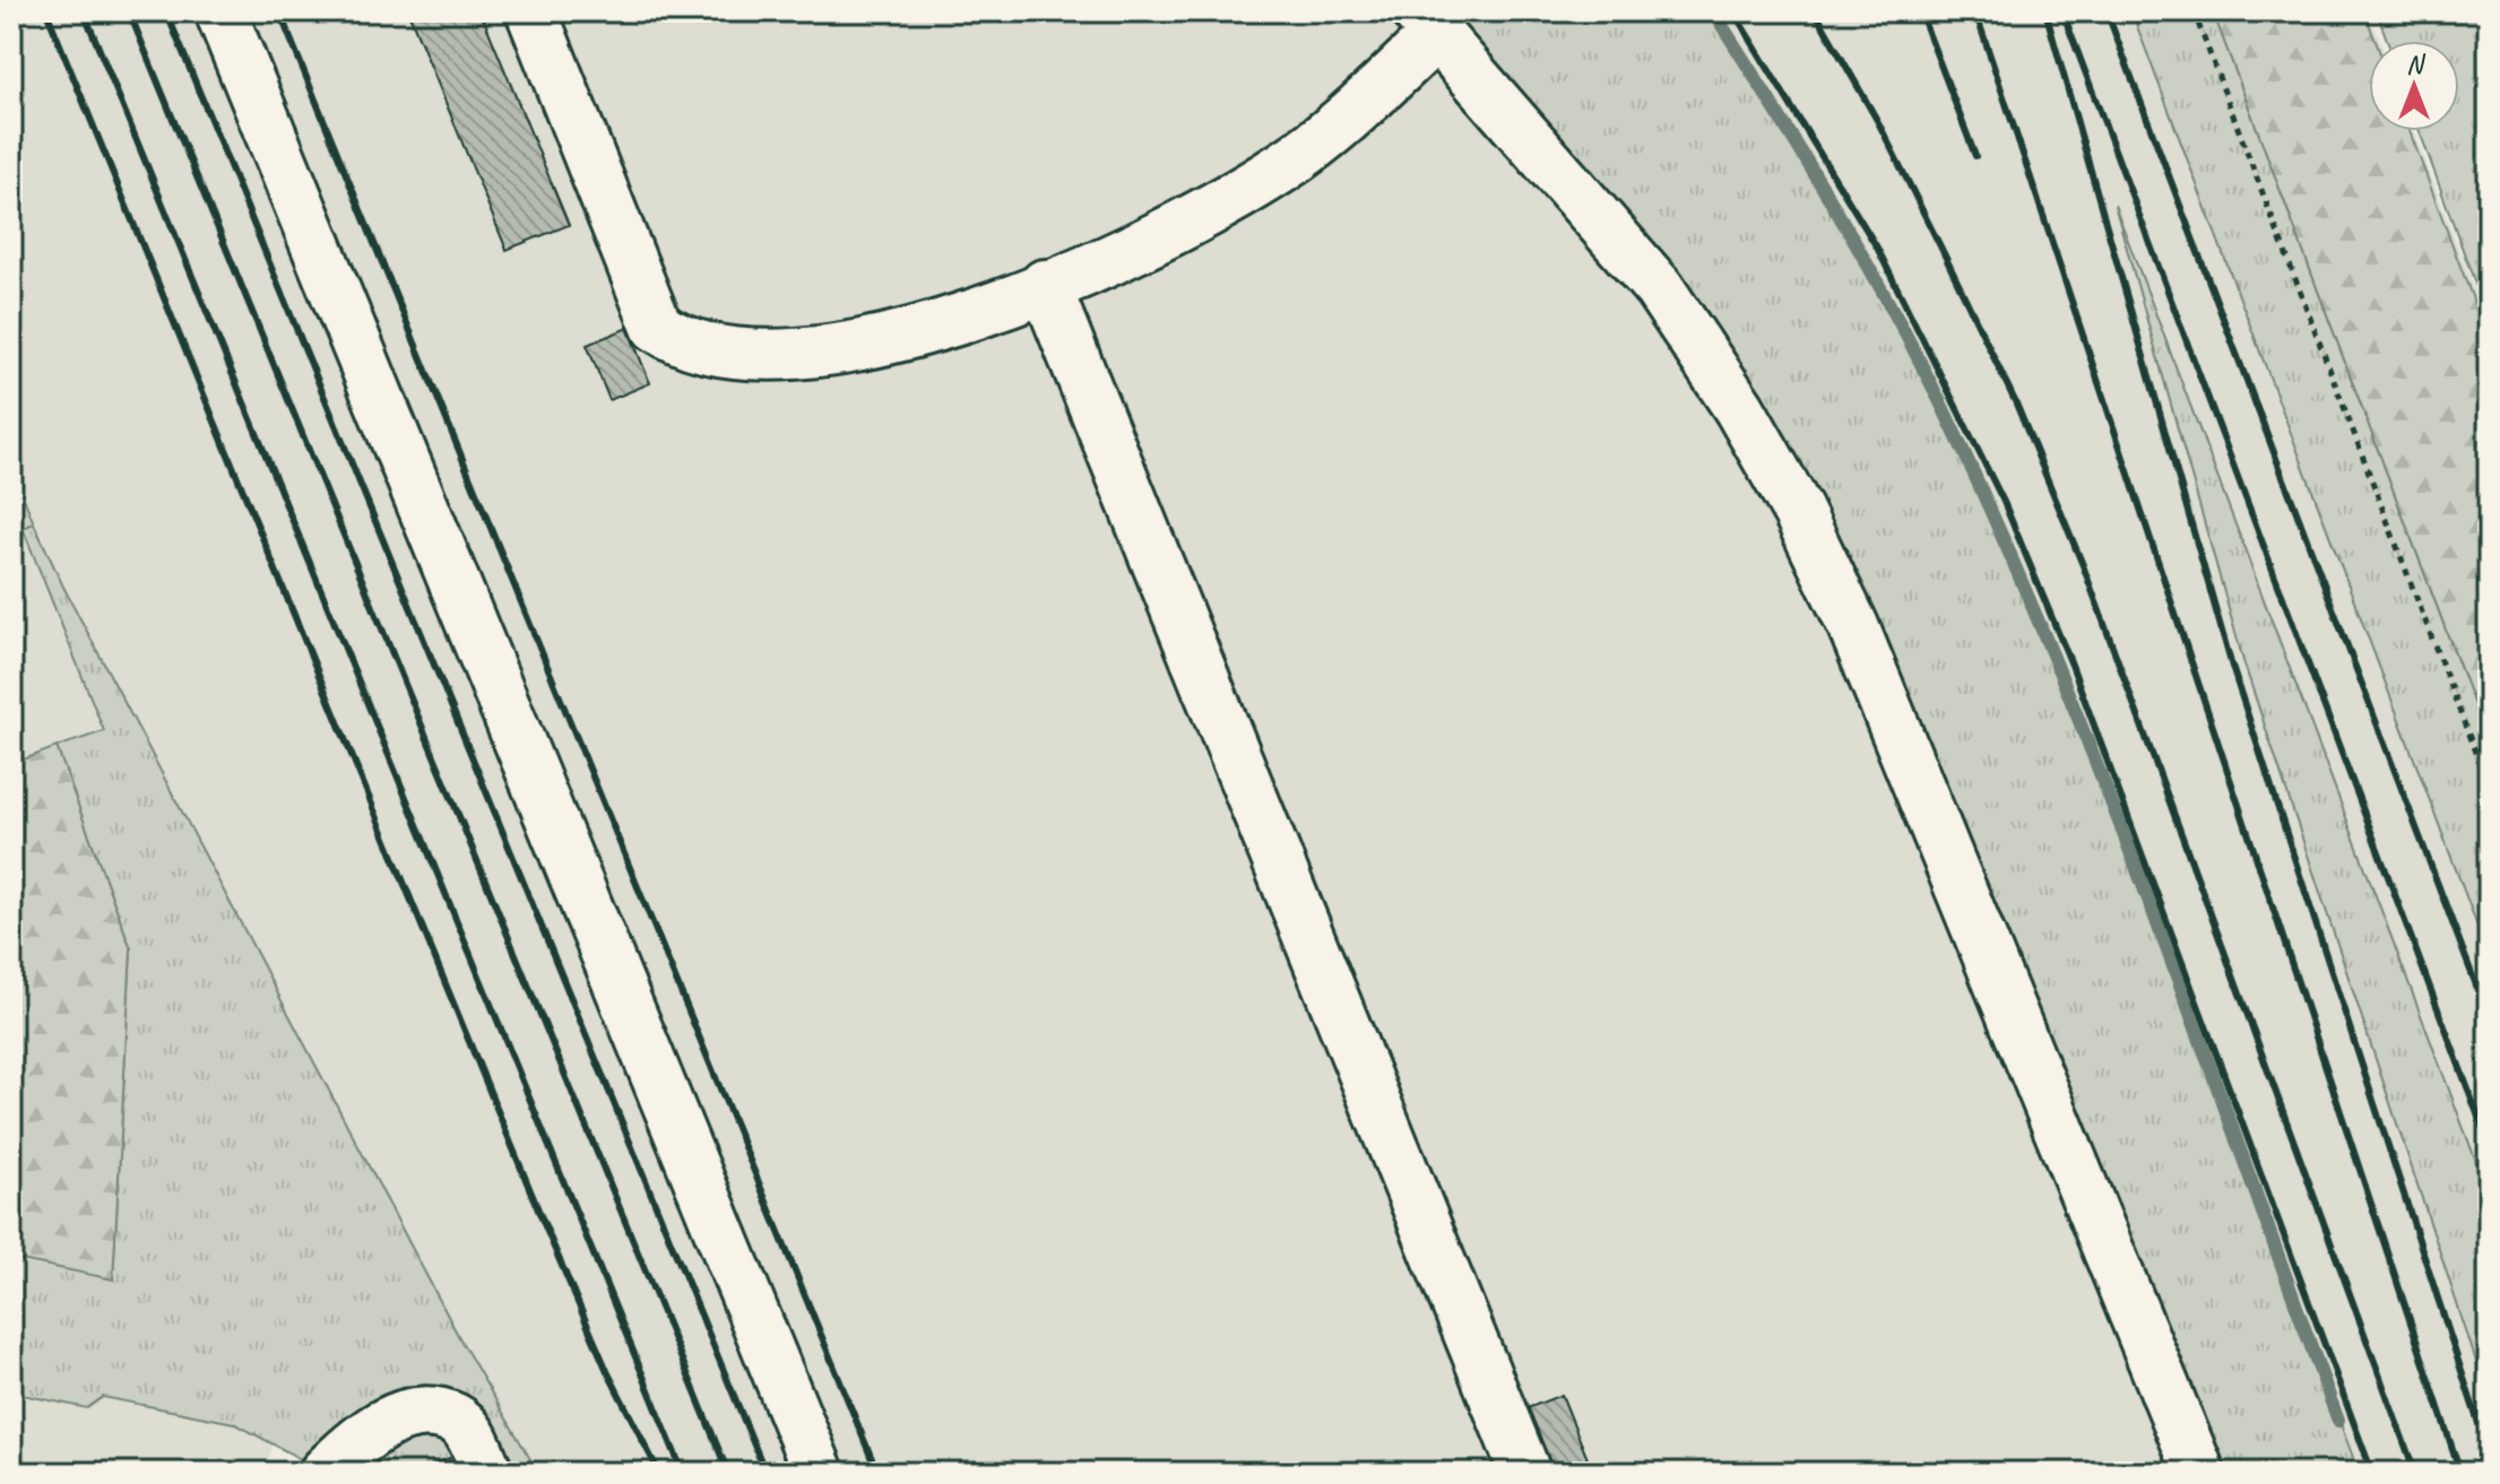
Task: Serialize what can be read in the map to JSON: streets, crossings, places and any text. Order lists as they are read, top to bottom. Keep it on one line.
{"north":"top"}
